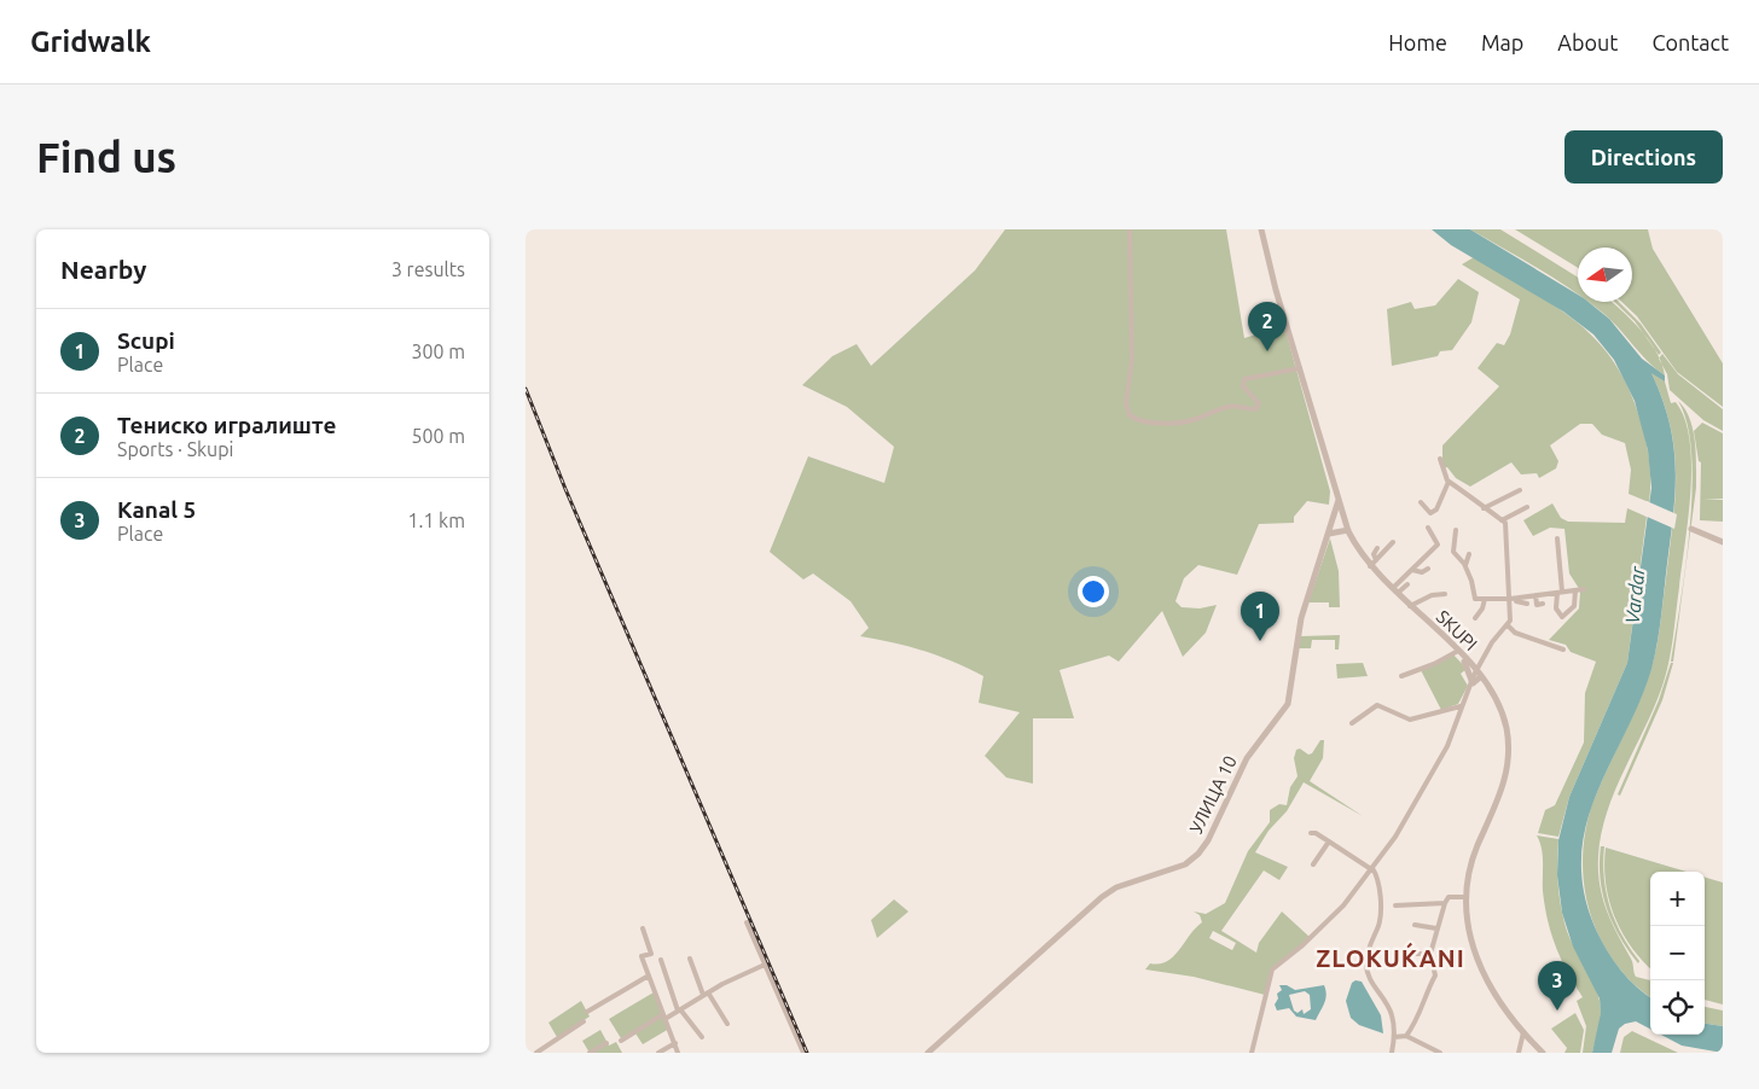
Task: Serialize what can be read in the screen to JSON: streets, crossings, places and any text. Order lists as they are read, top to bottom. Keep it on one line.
{"streets":{"street":["SKUPI","УЛИЦА 10"]},"crossings":[["SKUPI","УЛИЦА 10"]],"districts":["ZLOKUḰANI"],"water":["Vardar"],"north":"left","page":{"header":"Gridwalk","nav":["Home","Map","About","Contact"],"buttons":"Directions","title":"Find us","heading":["Nearby","3 results"],"pins":["2","1","3"],"list":[{"mark":"1","name":"Scupi","note":"Place","value":"300 m"},{"mark":"2","name":"Тениско игралиште","note":"Sports · Skupi","value":"500 m"},{"mark":"3","name":"Kanal 5","note":"Place","value":"1.1 km"}],"map_buttons":["+","−"]}}
